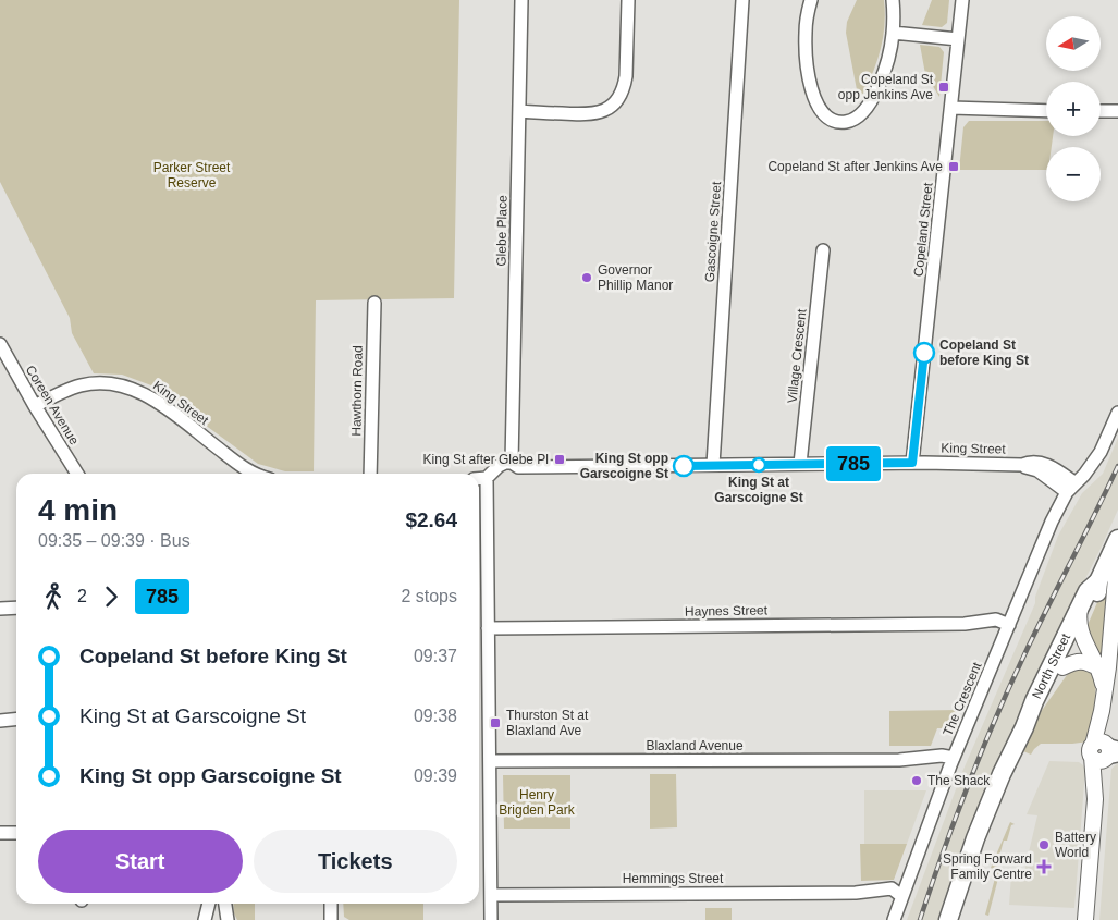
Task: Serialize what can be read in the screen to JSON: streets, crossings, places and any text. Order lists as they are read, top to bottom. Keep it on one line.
{"streets":{"highway":["North Street"],"street":["Copeland Street","Glebe Place","Gascoigne Street","Village Crescent","Hawthorn Road","King Street","Coreen Avenue","Haynes Street","The Crescent","Blaxland Avenue","Hemmings Street"]},"crossings":[["Copeland Street","King Street"],["Glebe Place","King Street"],["Gascoigne Street","King Street"],["Village Crescent","King Street"],["King Street","Coreen Avenue"],["King Street","The Crescent"],["Haynes Street","The Crescent"],["The Crescent","Blaxland Avenue"],["The Crescent","Hemmings Street"]],"parks":["Parker Street Reserve","Henry Brigden Park"],"places":{"transit":["Copeland St opp Jenkins Ave","Copeland St after Jenkins Ave","King St after Glebe Pl","Thurston St at Blaxland Ave"],"other":["Governor Phillip Manor","Copeland St before King St","King St at Garscoigne St","King St opp Garscoigne St","The Shack","Battery World"],"health":["Spring Forward Family Centre"]},"lines":["bus line 785"],"north":"left","page":{"on_map":"785","map_buttons":["+","−"],"heading":["4 min","09:35 – 09:39 · Bus","$2.64"],"legs":["2","785","2 stops"],"list":[{"name":"Copeland St before King St","value":"09:37"},{"name":"King St at Garscoigne St","value":"09:38"},{"name":"King St opp Garscoigne St","value":"09:39"}],"buttons":["Start","Tickets"]}}
